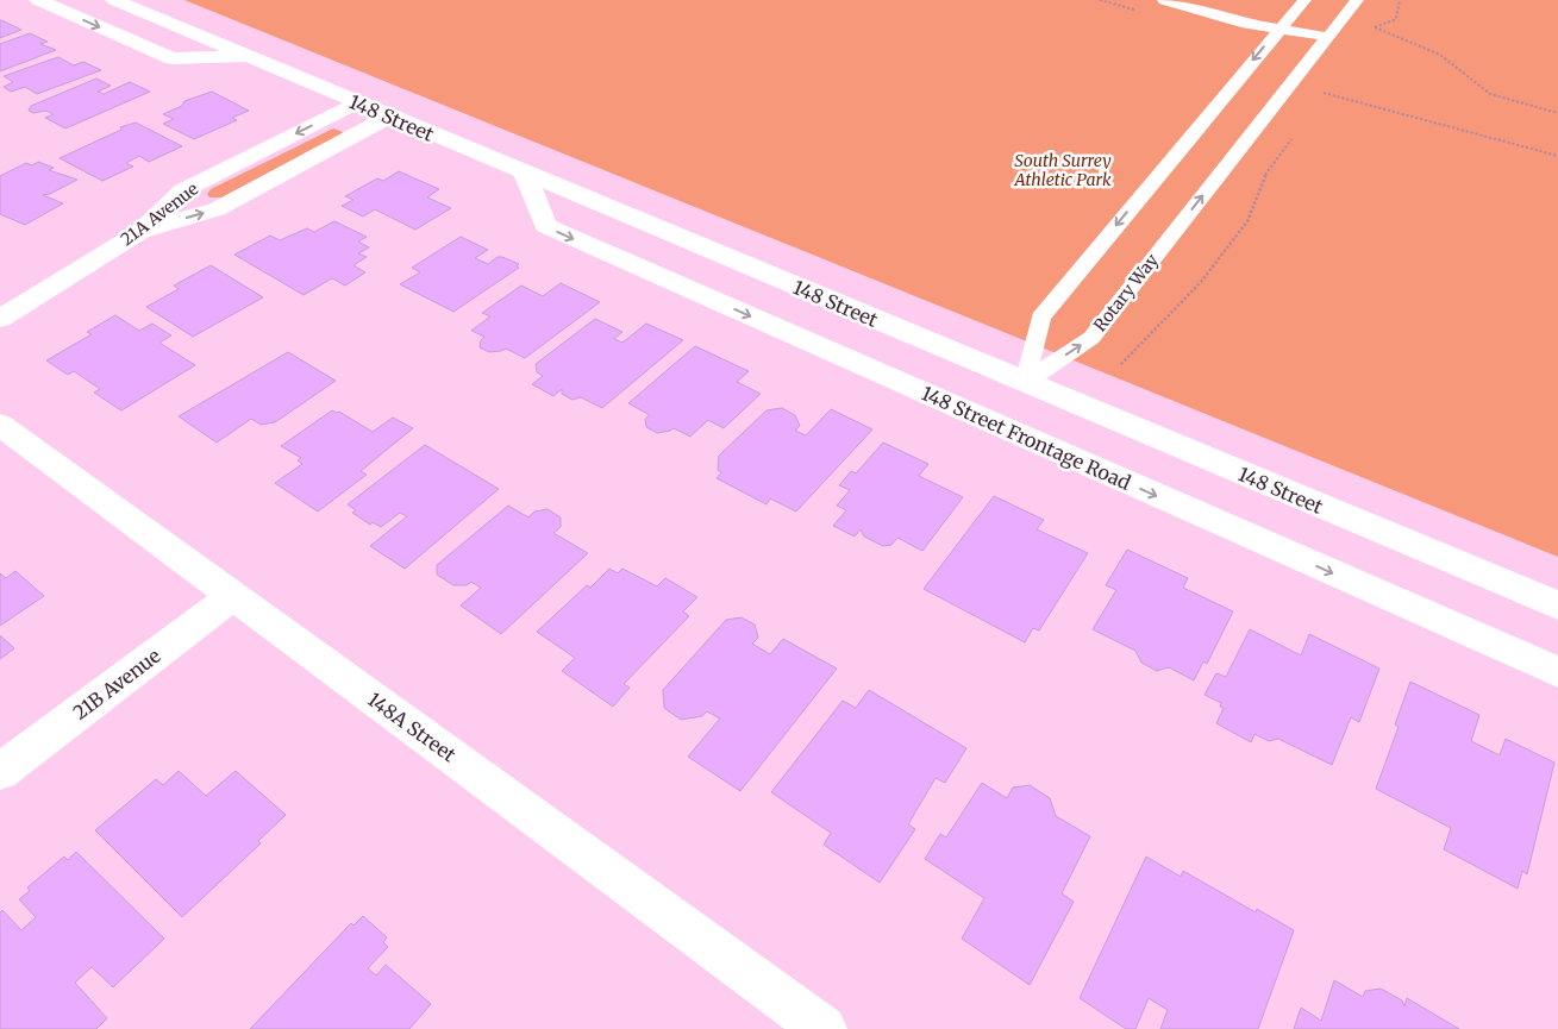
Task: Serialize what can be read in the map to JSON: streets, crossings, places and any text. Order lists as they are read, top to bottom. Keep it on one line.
{"streets":{"street":["148 Street","21A Avenue","148 Street Frontage Road","21B Avenue","148A Street"],"lane":["Rotary Way"]},"crossings":[["148 Street","21A Avenue"],["148 Street","Rotary Way"],["148 Street","148 Street Frontage Road"],["21B Avenue","148A Street"]],"one_way":["148 Street Frontage Road"],"parks":["South Surrey Athletic Park"]}
